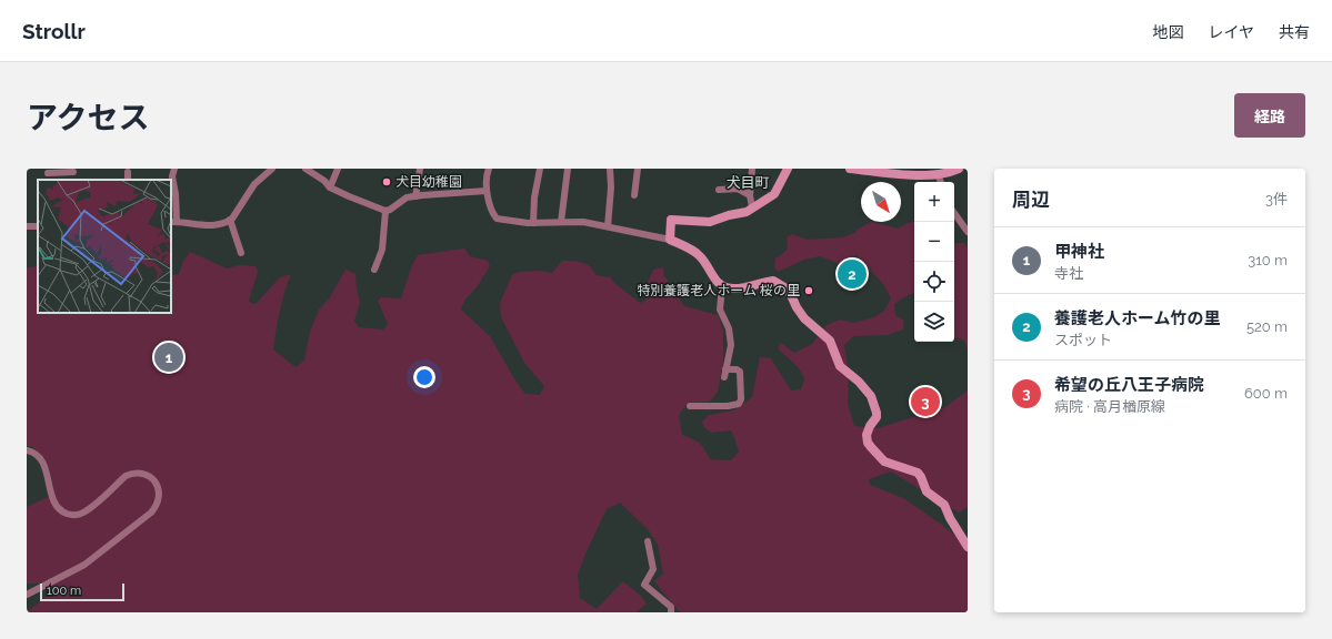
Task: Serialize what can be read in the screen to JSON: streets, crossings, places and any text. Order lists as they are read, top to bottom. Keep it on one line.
{"districts":["犬目町"],"places":["犬目幼稚園","特別養護老人ホーム 桜の里"],"scale_bar":"100 m","north":"bottom right","page":{"header":"Strollr","nav":["地図","レイヤ","共有"],"title":"アクセス","buttons":"経路","heading":["周辺","3件"],"map_buttons":["+","−"],"list":[{"mark":"1","name":"甲神社","note":"寺社","value":"310 m"},{"mark":"2","name":"養護老人ホーム竹の里","note":"スポット","value":"520 m"},{"mark":"3","name":"希望の丘八王子病院","note":"病院 · 高月楢原線","value":"600 m"}],"pins":["2","1","3"],"scale":"100 m"}}
